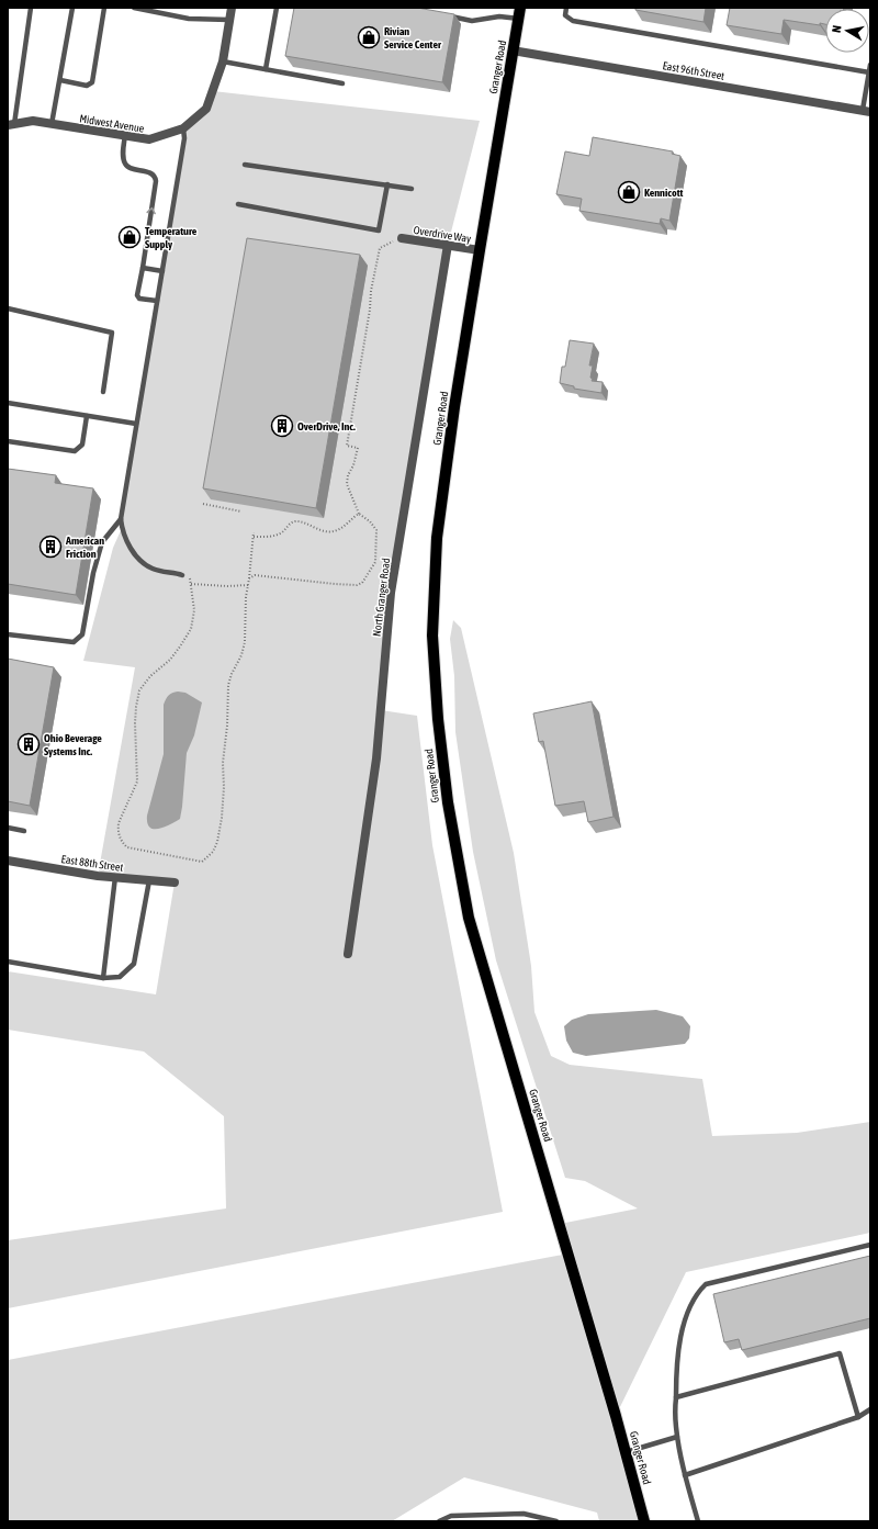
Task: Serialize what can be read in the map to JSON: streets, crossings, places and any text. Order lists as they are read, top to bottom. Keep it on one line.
{"streets":{"main road":["Granger Road"],"street":["East 96th Street","Midwest Avenue","Overdrive Way","North Granger Road","East 88th Street"]},"crossings":[["Granger Road","East 96th Street"],["Granger Road","Overdrive Way"],["Overdrive Way","North Granger Road"]],"places":{"shop":["Rivian Service Center","Kennicott","Temperature Supply"],"building":["OverDrive, Inc.","American Friction","Ohio Beverage Systems Inc."]},"north":"left"}
